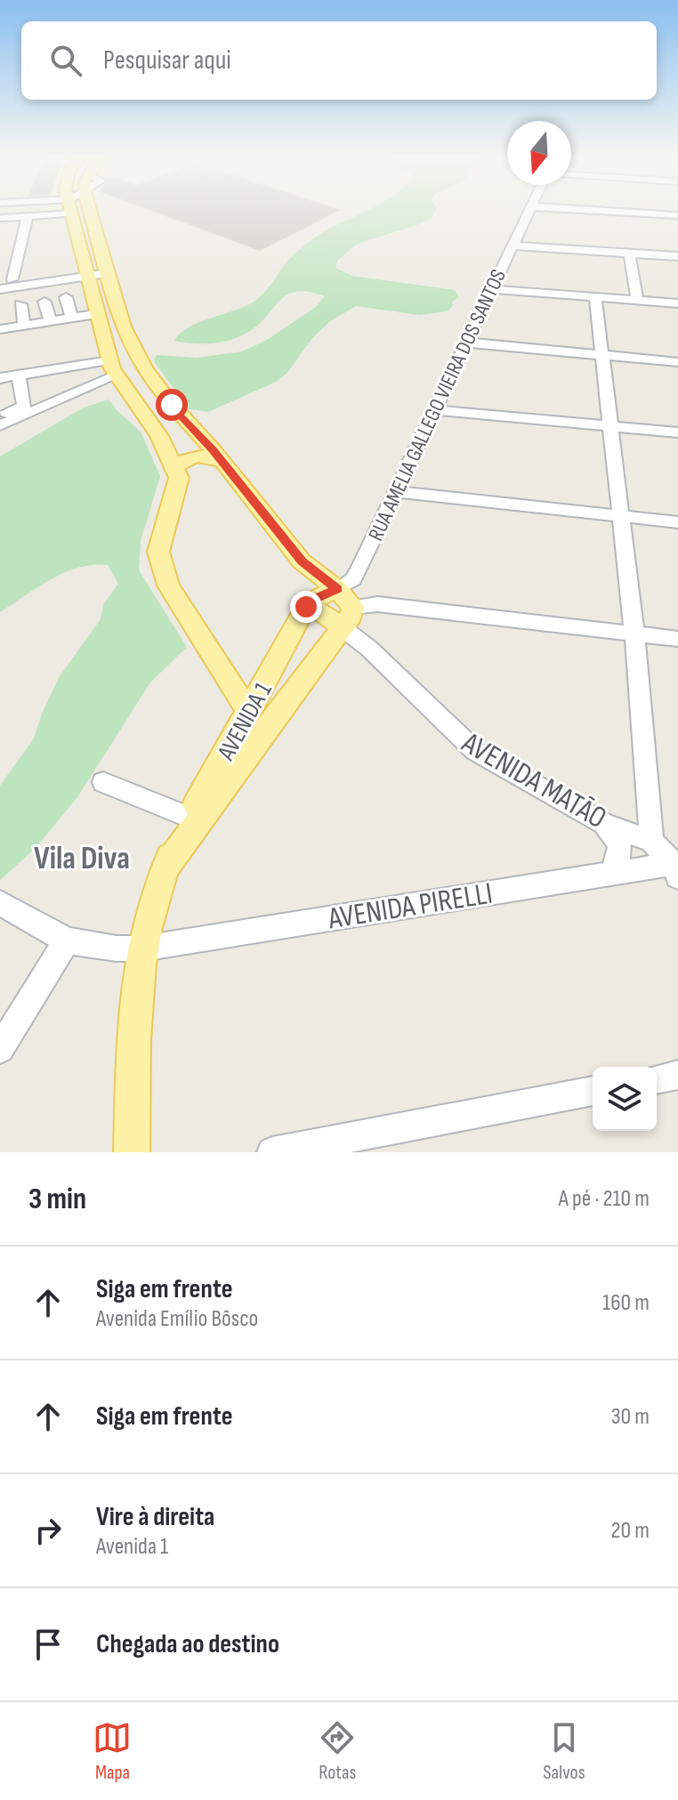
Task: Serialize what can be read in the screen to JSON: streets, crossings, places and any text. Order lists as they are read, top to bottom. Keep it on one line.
{"streets":{"main road":["AVENIDA 1"],"street":["RUA AMELIA GALLEGO VIEIRA DOS SANTOS","AVENIDA MATÃO","AVENIDA PIRELLI"]},"crossings":[["RUA AMELIA GALLEGO VIEIRA DOS SANTOS","AVENIDA MATÃO"],["AVENIDA MATÃO","AVENIDA PIRELLI"]],"districts":["Vila Diva"],"north":"bottom","page":{"search":"Pesquisar aqui","heading":["3 min","A pé · 210 m"],"list":[["Siga em frente","Avenida Emílio Bôsco","160 m"],["Siga em frente","30 m"],["Vire à direita","Avenida 1","20 m"],"Chegada ao destino"],"nav":["Mapa","Rotas","Salvos"]}}
